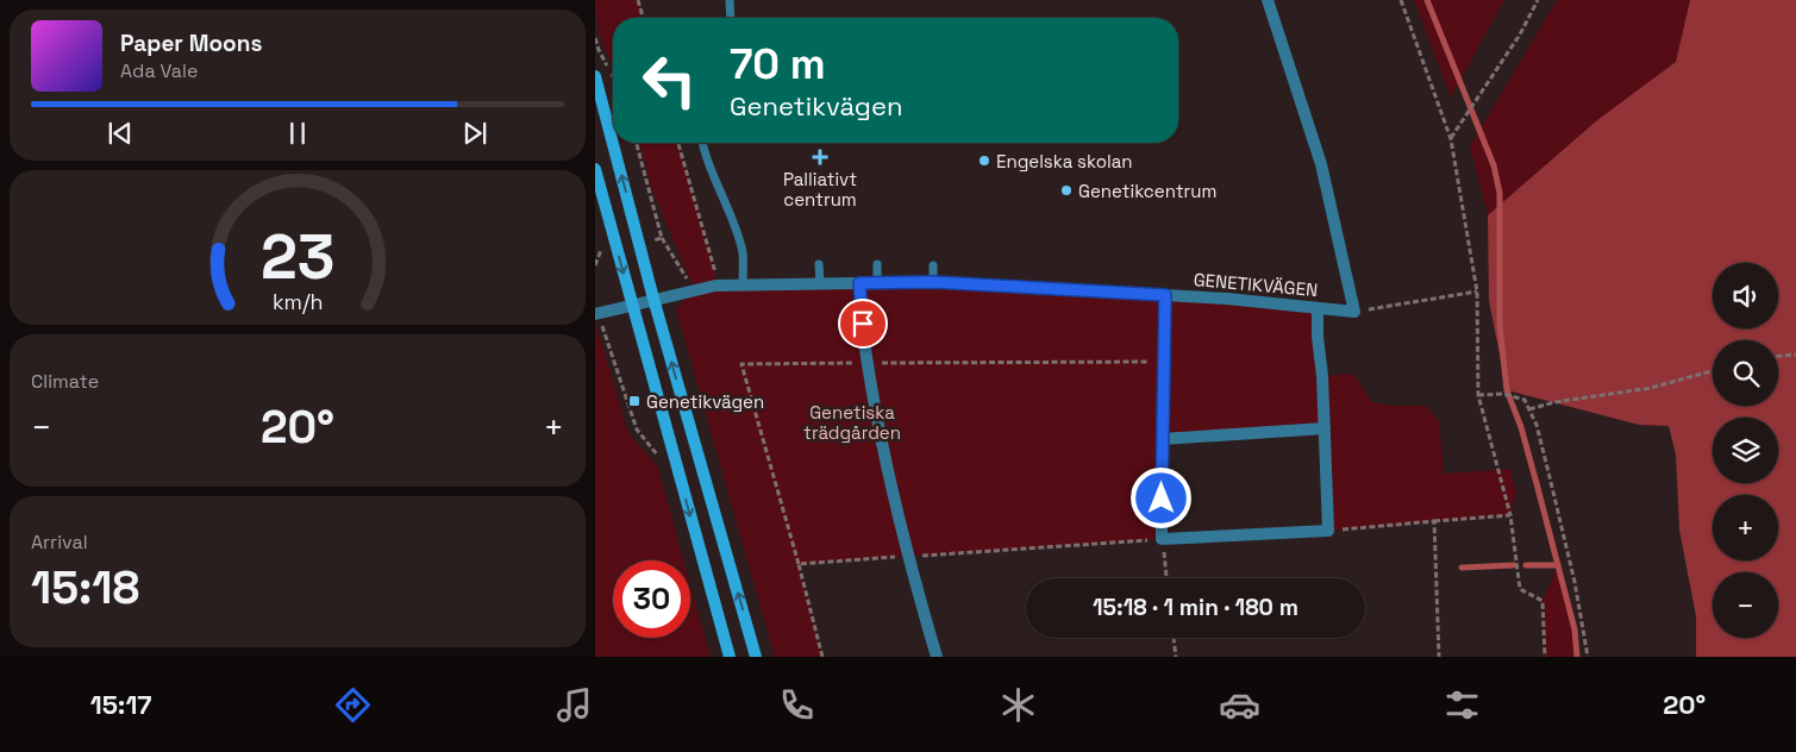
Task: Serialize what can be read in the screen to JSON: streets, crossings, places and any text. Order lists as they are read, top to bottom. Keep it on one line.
{"streets":{"street":["GENETIKVÄGEN"]},"parks":["Genetiska trädgården"],"places":{"health":["Palliativt centrum"],"other":["Engelska skolan","Genetikcentrum"],"transit":["Genetikvägen"]},"page":{"turn":["70 m","Genetikvägen"],"song":["Paper Moons","Ada Vale"],"map_buttons":["+","−"],"tile":["Climate",["Arrival","15:18"]],"heat":["−","20°","+"],"limit":"30","trip":"15:18 · 1 min · 180 m","tabs":["15:17","20°"],"gauge":["23","km/h"]}}
